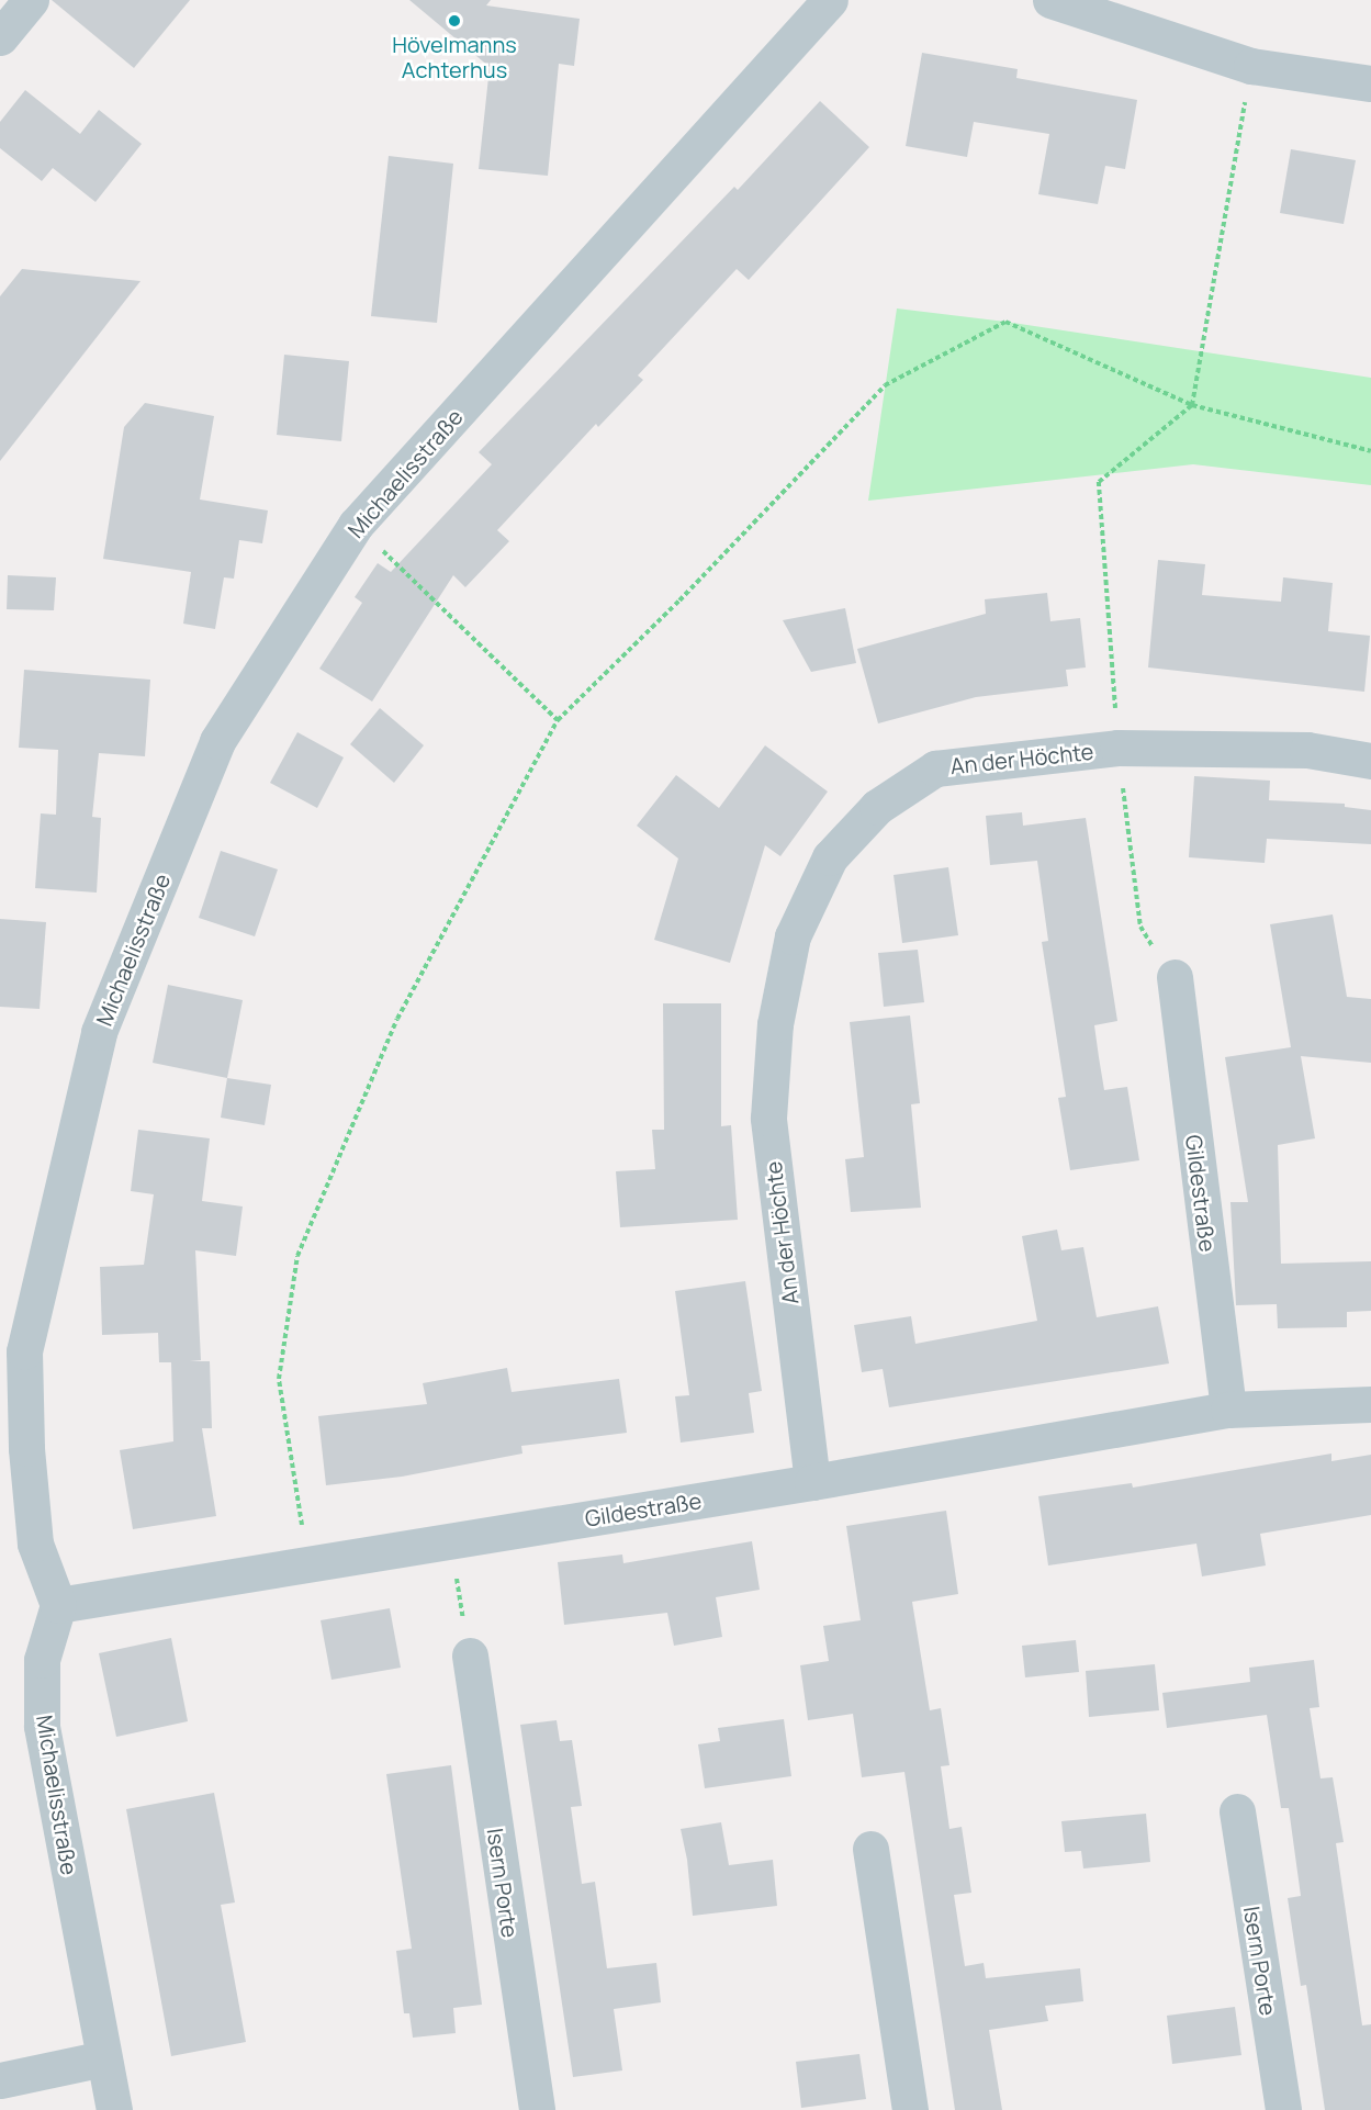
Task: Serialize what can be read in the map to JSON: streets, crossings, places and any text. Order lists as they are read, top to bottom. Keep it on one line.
{"streets":{"street":["Michaelisstraße","An der Höchte","Gildestraße","Isern Porte"]},"crossings":[["Michaelisstraße","Gildestraße"],["An der Höchte","Gildestraße"]],"places":["Hövelmanns Achterhus"]}
